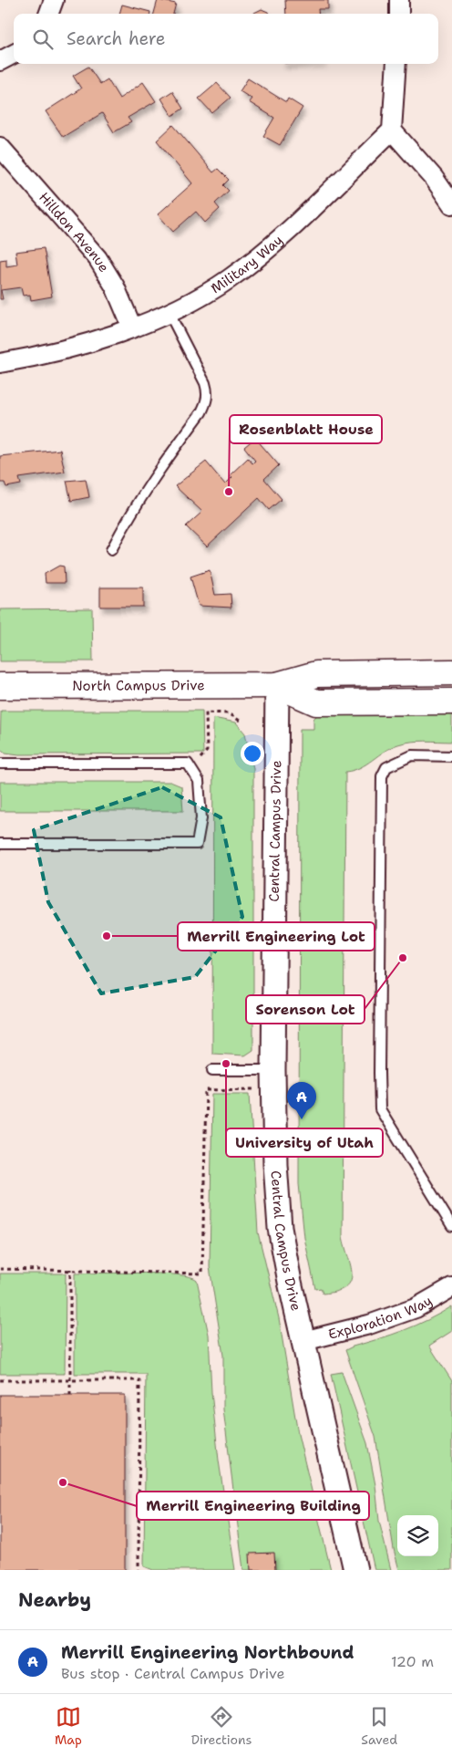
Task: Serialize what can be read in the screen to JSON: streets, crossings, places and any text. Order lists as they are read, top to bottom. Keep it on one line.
{"streets":{"main road":["North Campus Drive"],"street":["Hilldon Avenue","Military Way","Central Campus Drive","Exploration Way"]},"crossings":[["Hilldon Avenue","Military Way"],["North Campus Drive","Central Campus Drive"],["Central Campus Drive","Exploration Way"]],"places":["Rosenblatt House","Merrill Engineering Lot","Sorenson Lot","University of Utah","Merrill Engineering Building"],"page":{"search":"Search here","pins":"A","heading":"Nearby","list":[{"mark":"A","name":"Merrill Engineering Northbound","note":"Bus stop · Central Campus Drive","value":"120 m"}],"nav":["Map","Directions","Saved"]}}
